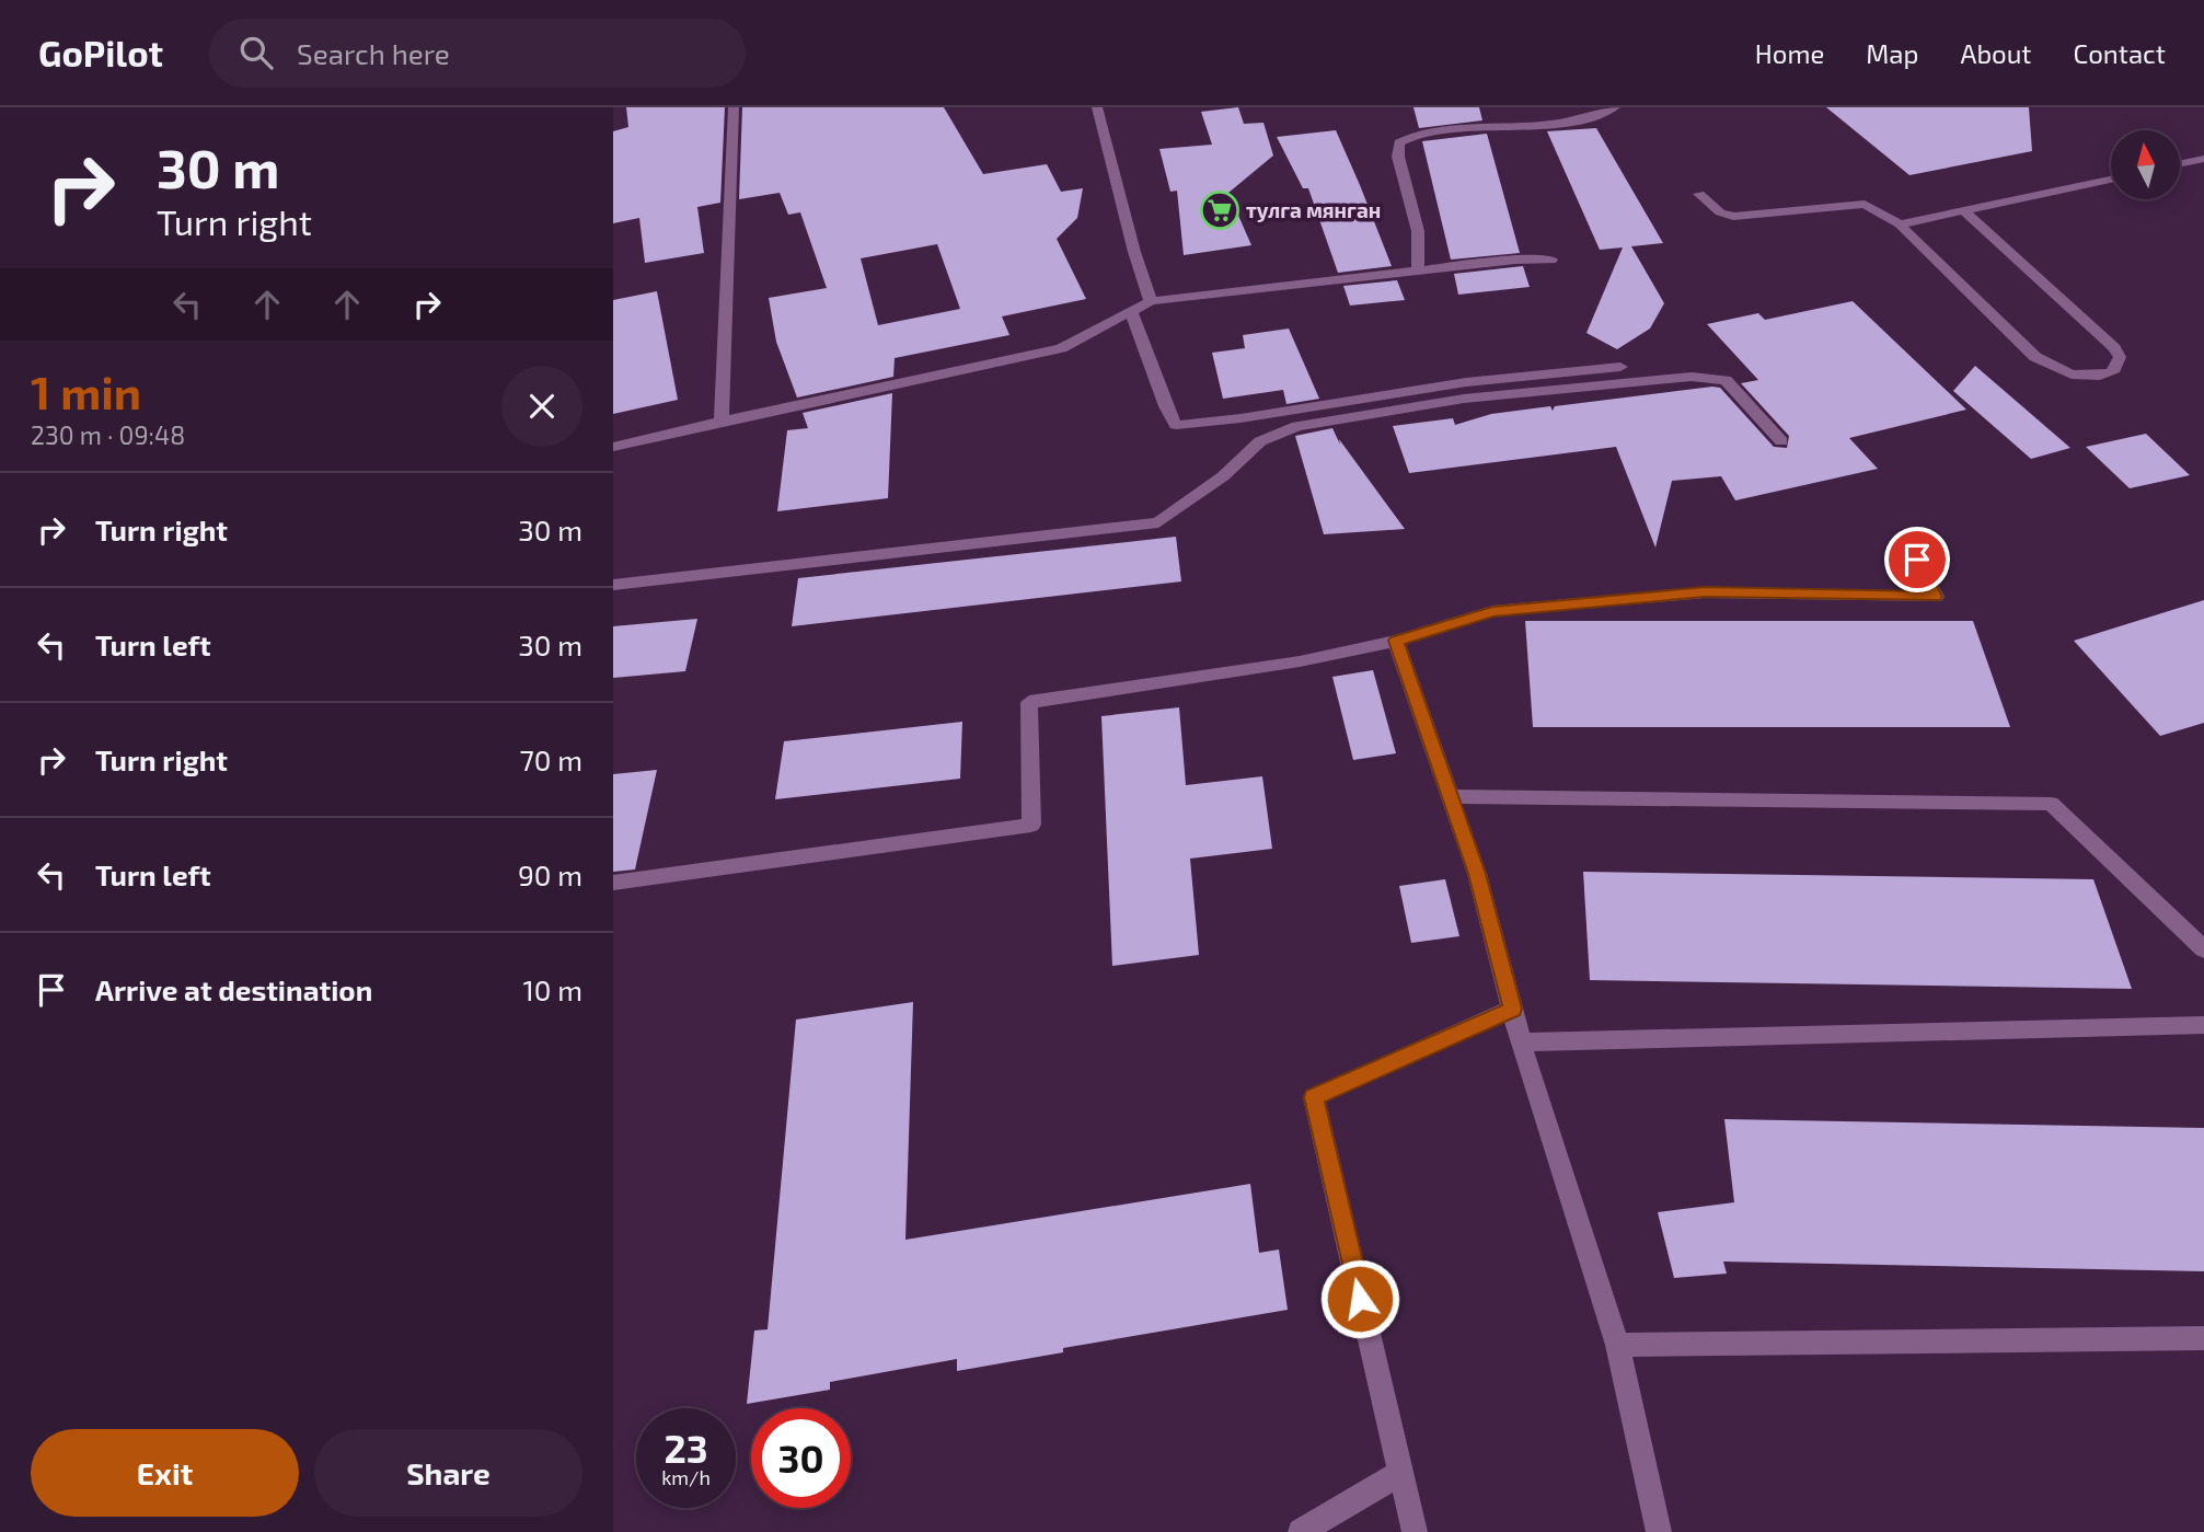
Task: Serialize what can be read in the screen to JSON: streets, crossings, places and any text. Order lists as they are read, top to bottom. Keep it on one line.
{"places":{"supermarket":["тулга мянган"]},"north":"top","page":{"header":"GoPilot","search":"Search here","nav":["Home","Map","About","Contact"],"turn":["30 m","Turn right"],"heading":["1 min","230 m · 09:48"],"list":[{"name":"Turn right","value":"30 m"},{"name":"Turn left","value":"30 m"},{"name":"Turn right","value":"70 m"},{"name":"Turn left","value":"90 m"},{"name":"Arrive at destination","value":"10 m"}],"speed":"23 km/h","limit":"30","buttons":["Exit","Share"]}}
